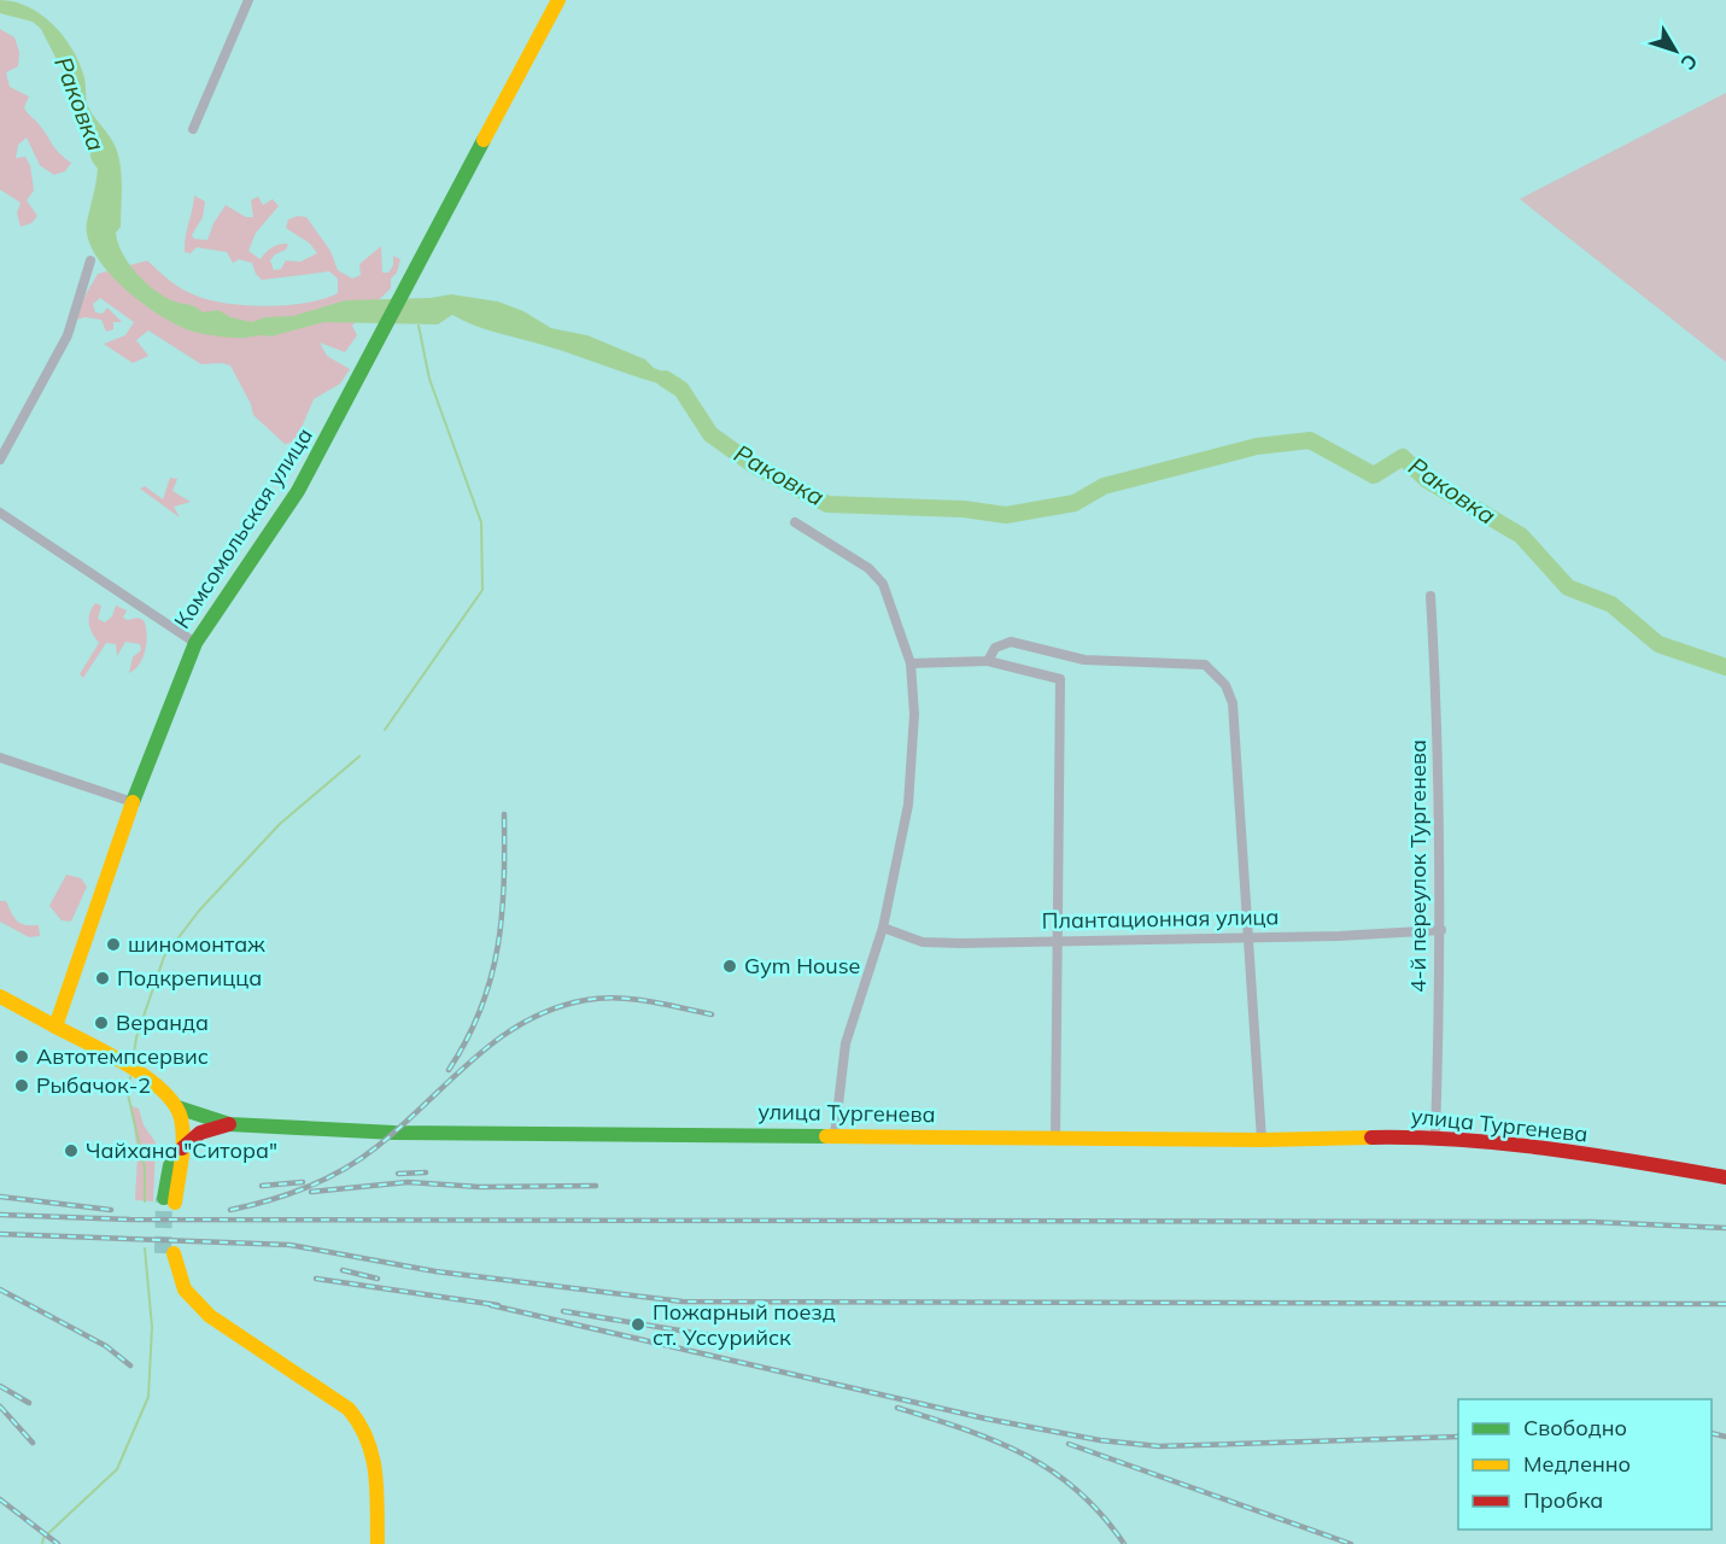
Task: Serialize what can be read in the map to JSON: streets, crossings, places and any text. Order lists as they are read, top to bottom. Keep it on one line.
{"streets":{"main road":["Комсомольская улица","улица Тургенева"],"street":["4-й переулок Тургенева","Плантационная улица"]},"crossings":[["4-й переулок Тургенева","Плантационная улица"],["4-й переулок Тургенева","улица Тургенева"]],"water":["Раковка"],"places":["шиномонтаж","Gym House","Подкрепицца","Веранда","Автотемпсервис","Рыбачок-2","Чайхана \"Ситора\"","Пожарный поезд ст. Уссурийск"],"legend":["Свободно","Медленно","Пробка"],"north":"bottom right"}
